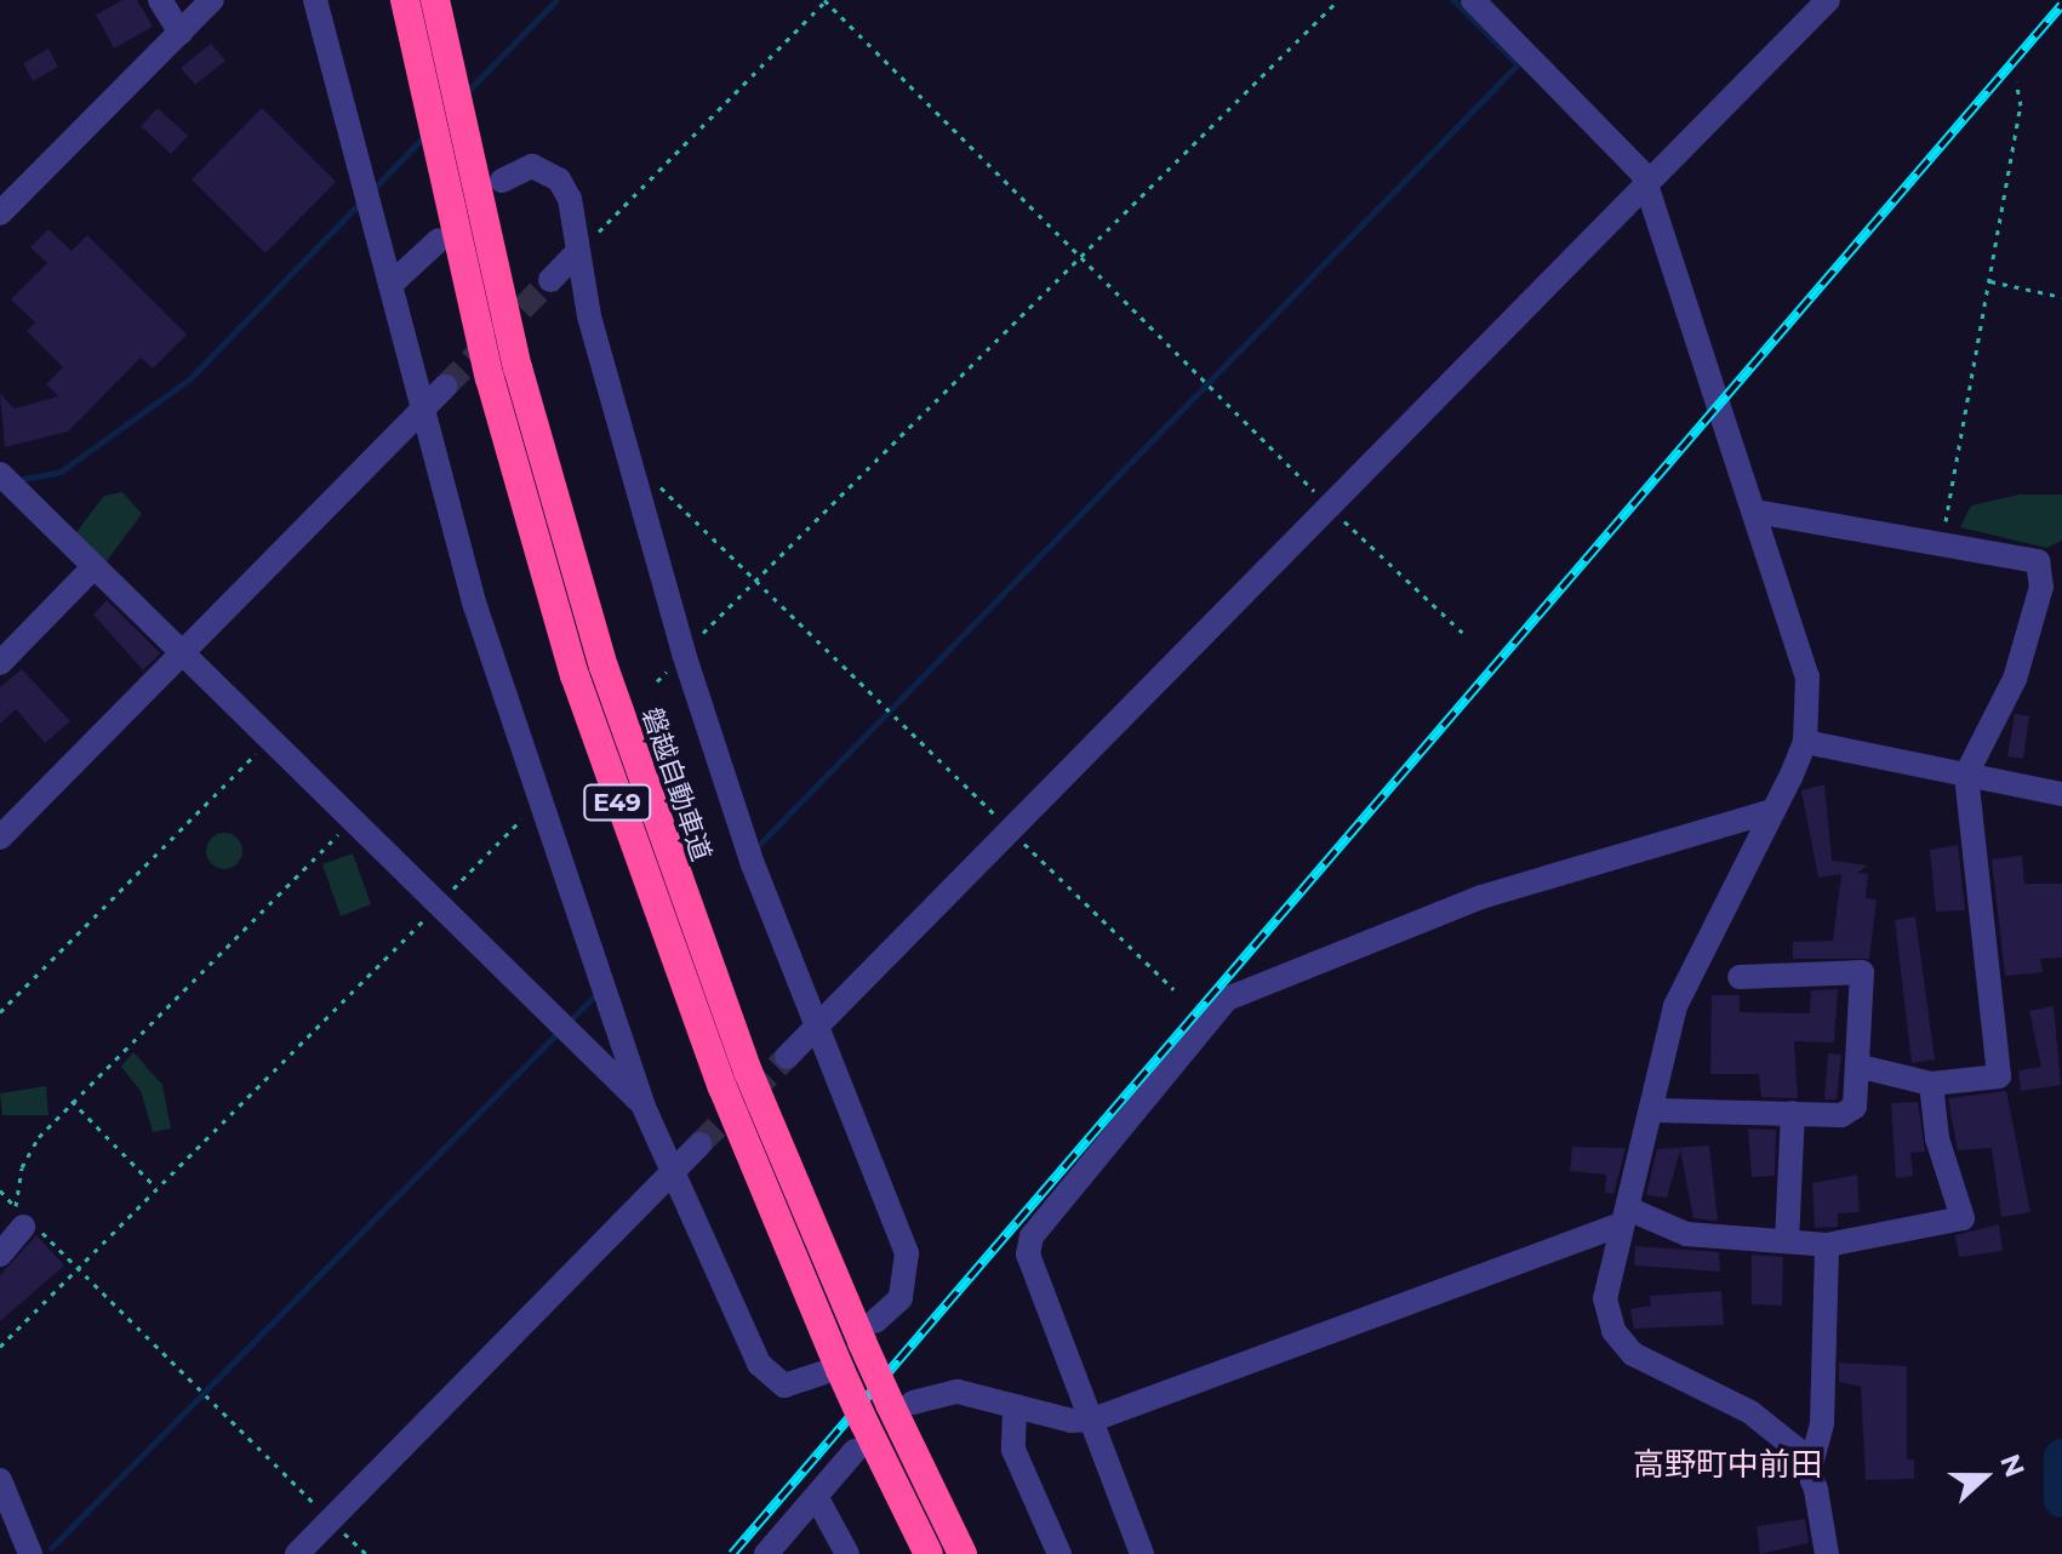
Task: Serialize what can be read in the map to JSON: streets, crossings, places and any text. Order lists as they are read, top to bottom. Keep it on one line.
{"streets":{"highway":["磐越自動車道","E49"]},"districts":["高野町中前田"],"north":"right"}
